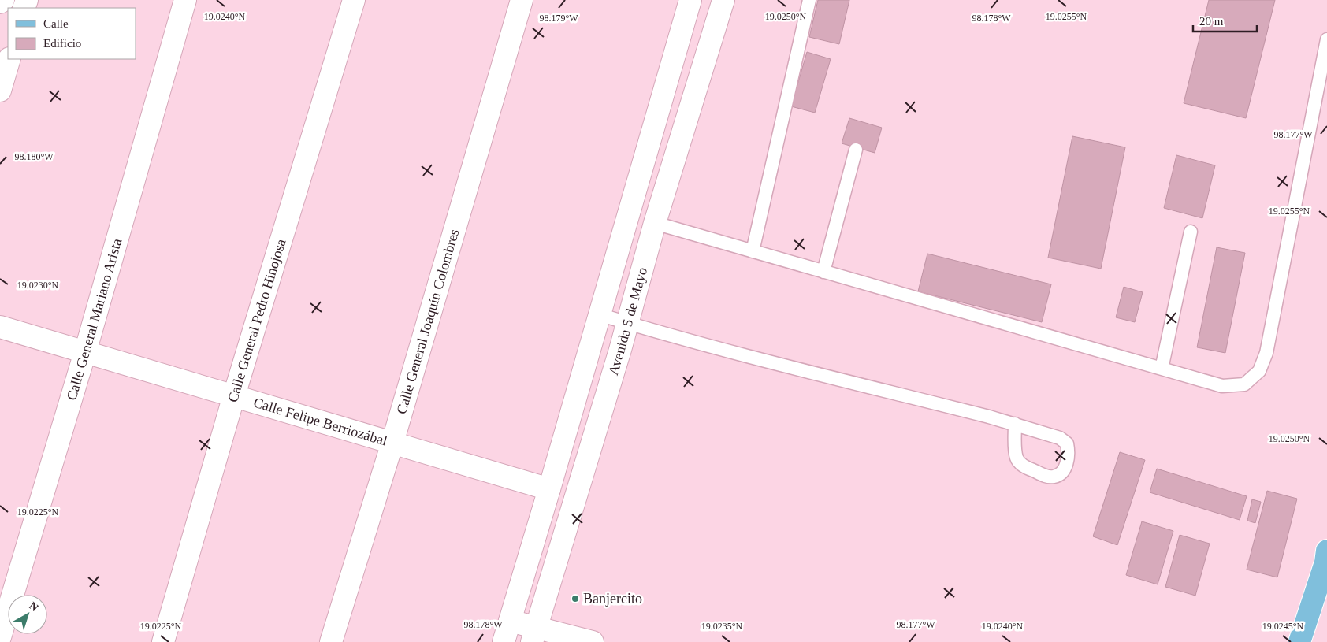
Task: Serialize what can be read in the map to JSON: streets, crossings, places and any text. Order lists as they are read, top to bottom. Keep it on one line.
{"streets":{"street":["Calle General Mariano Arista","Calle General Pedro Hinojosa","Avenida 5 de Mayo","Calle General Joaquín Colombres","Calle Felipe Berriozábal"]},"crossings":[["Calle General Mariano Arista","Calle Felipe Berriozábal"],["Calle General Pedro Hinojosa","Calle Felipe Berriozábal"],["Avenida 5 de Mayo","Calle Felipe Berriozábal"],["Calle General Joaquín Colombres","Calle Felipe Berriozábal"]],"places":["Banjercito"],"legend":["Calle","Edificio"],"scale_bar":"20 m","north":"top right","coordinates":["19.0240°N","19.0250°N","19.0255°N","98.179°W","98.178°W","98.177°W","98.180°W","19.0230°N","19.0225°N","19.0235°N","19.0245°N"]}
